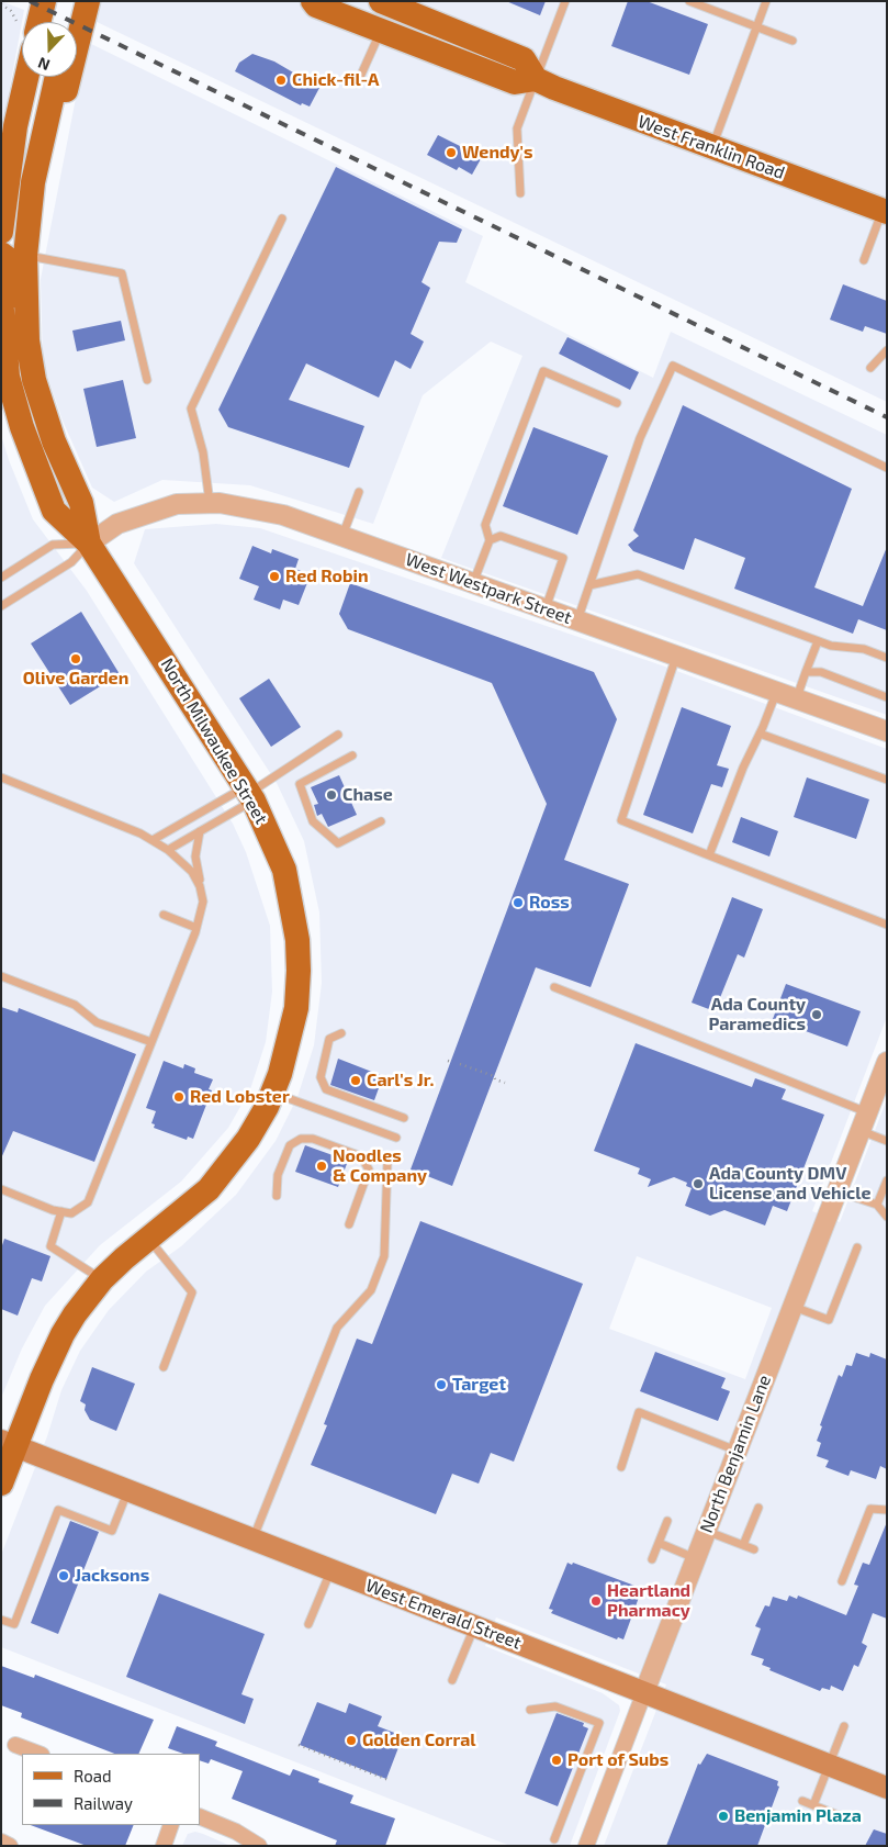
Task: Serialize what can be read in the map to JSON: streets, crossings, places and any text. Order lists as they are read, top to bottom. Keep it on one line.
{"streets":{"main road":["West Franklin Road","North Milwaukee Street","West Emerald Street"],"street":["West Westpark Street","North Benjamin Lane"]},"crossings":[["West Westpark Street","North Milwaukee Street"],["North Milwaukee Street","West Emerald Street"],["North Benjamin Lane","West Emerald Street"]],"places":["Chick-fil-A","Wendy's","Red Robin","Olive Garden","Chase","Ross","Ada County Paramedics","Carl's Jr.","Red Lobster","Noodles & Company","Ada County DMV License and Vehicle","Target","Jacksons","Heartland Pharmacy","Golden Corral","Port of Subs","Benjamin Plaza"],"legend":["Road","Railway"],"north":"bottom"}
